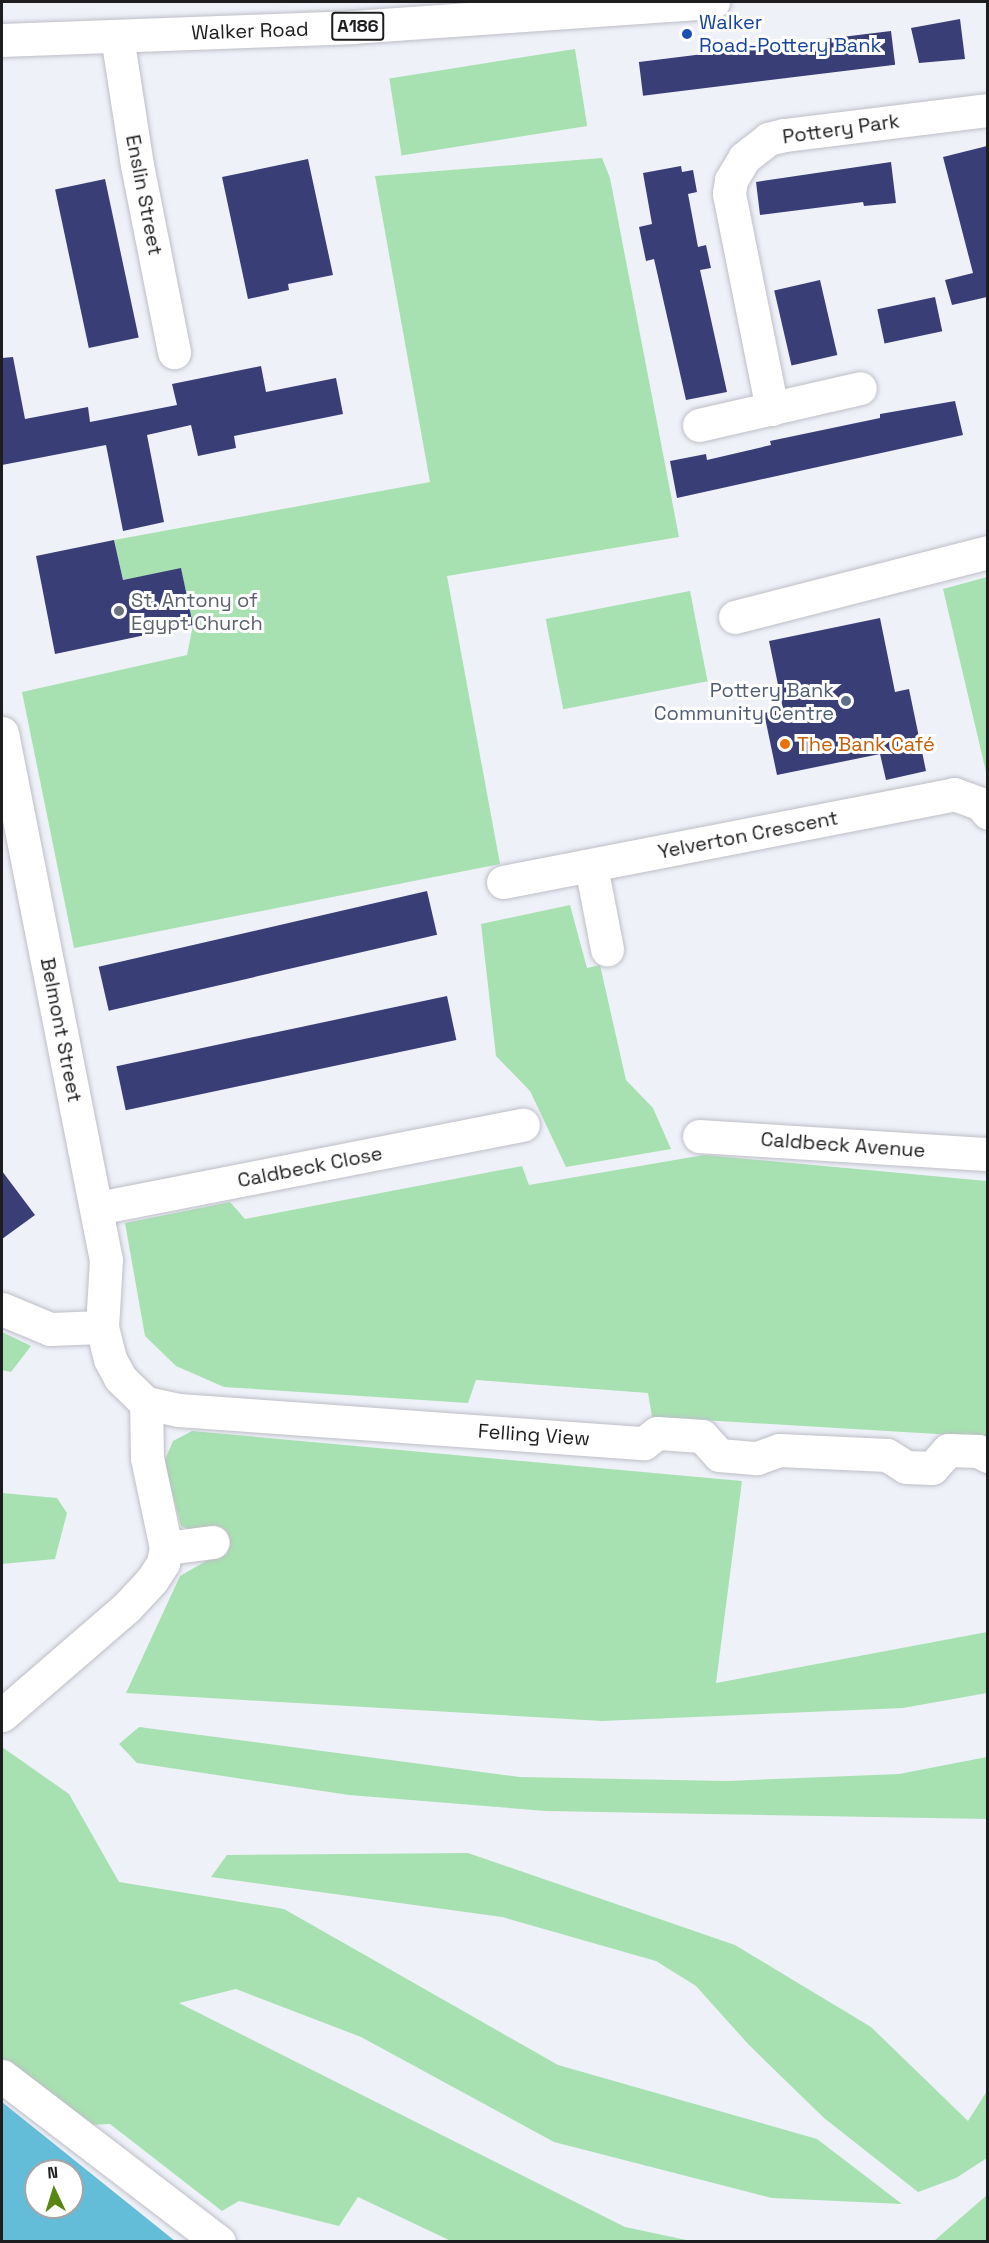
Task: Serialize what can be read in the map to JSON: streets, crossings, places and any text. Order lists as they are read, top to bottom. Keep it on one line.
{"streets":{"street":["A186","Walker Road","Pottery Park","Enslin Street","Yelverton Crescent","Belmont Street","Caldbeck Avenue","Caldbeck Close","Felling View"]},"crossings":[["Walker Road","Enslin Street"],["Belmont Street","Caldbeck Close"]],"places":["Walker Road-Pottery Bank","St. Antony of Egypt Church","Pottery Bank Community Centre","The Bank Café"],"north":"top"}
